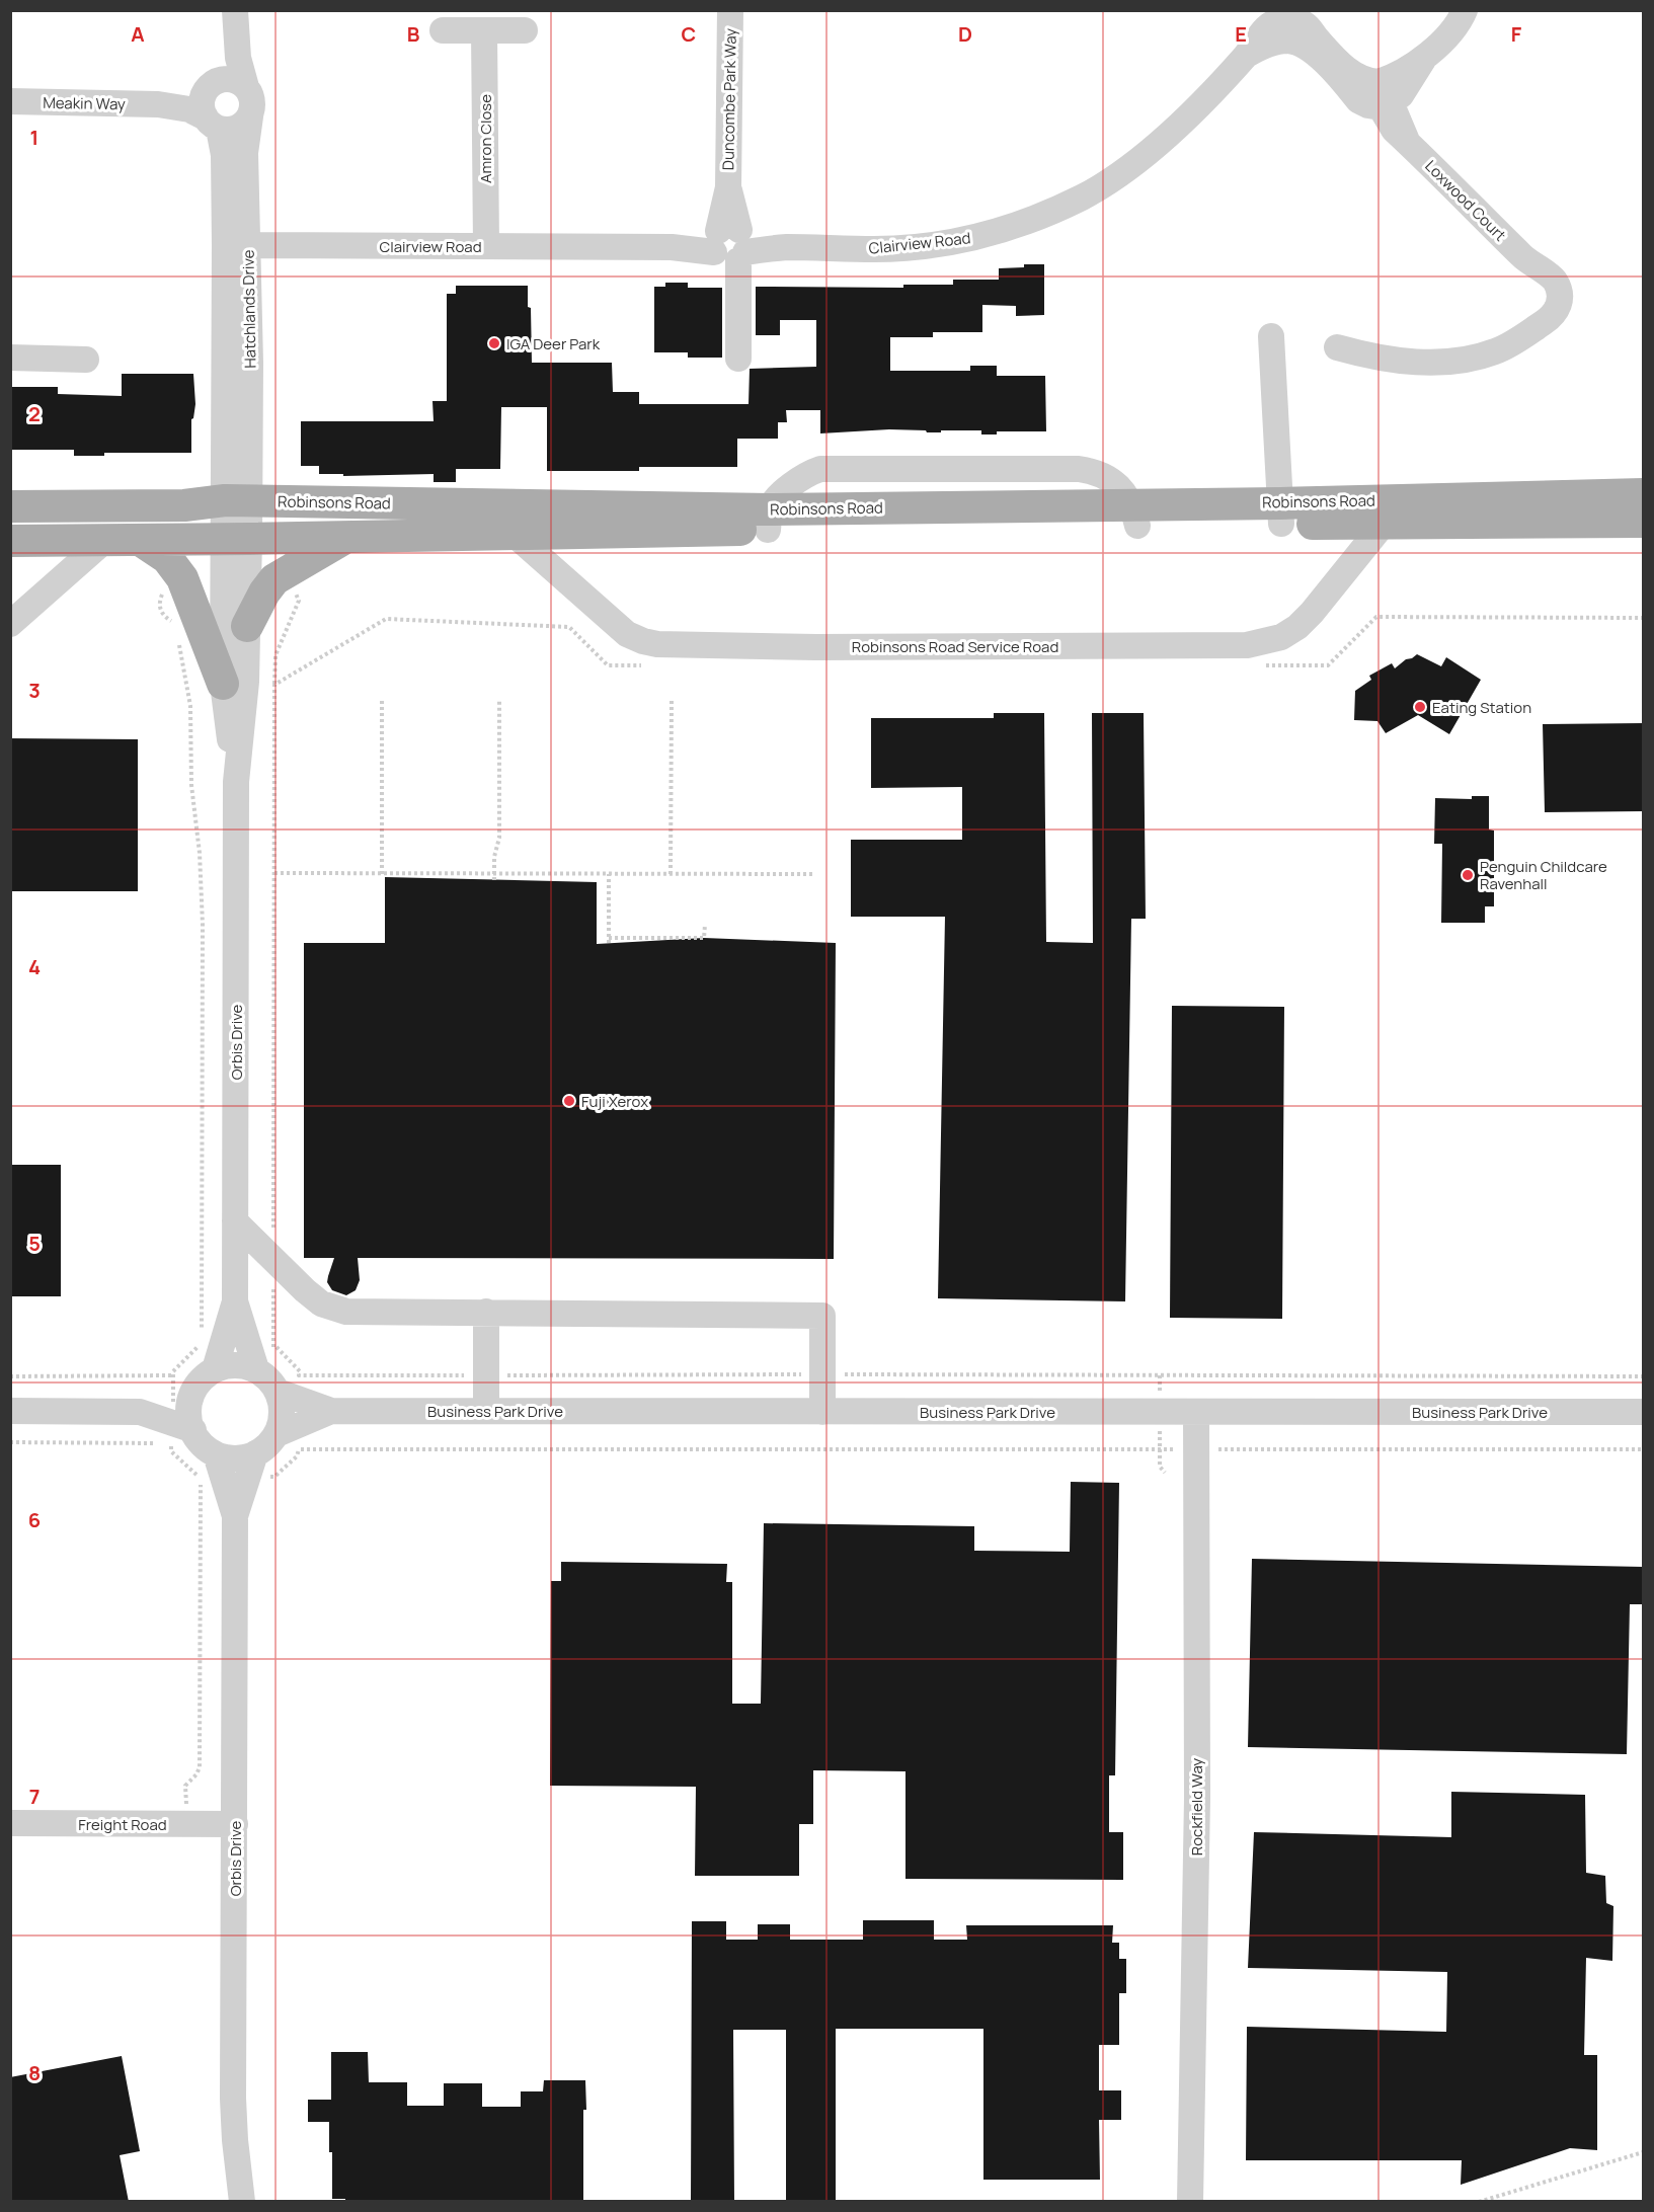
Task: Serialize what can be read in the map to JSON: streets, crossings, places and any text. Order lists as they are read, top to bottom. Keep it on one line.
{"streets":{"main road":["Robinsons Road"],"street":["Duncombe Park Way","Meakin Way","Amron Close","Loxwood Court","Clairview Road","Hatchlands Drive","Robinsons Road Service Road","Orbis Drive","Business Park Drive","Rockfield Way","Freight Road"]},"crossings":[["Duncombe Park Way","Clairview Road"],["Meakin Way","Hatchlands Drive"],["Amron Close","Clairview Road"],["Clairview Road","Hatchlands Drive"],["Hatchlands Drive","Robinsons Road"],["Hatchlands Drive","Orbis Drive"],["Robinsons Road","Robinsons Road Service Road"],["Robinsons Road","Orbis Drive"],["Orbis Drive","Business Park Drive"],["Orbis Drive","Freight Road"],["Business Park Drive","Rockfield Way"]],"places":["IGA Deer Park","Eating Station","Penguin Childcare Ravenhall","Fuji Xerox"],"grid":{"columns":["A","B","C","D","E","F"],"rows":["1","2","3","4","5","6","7","8"]}}
